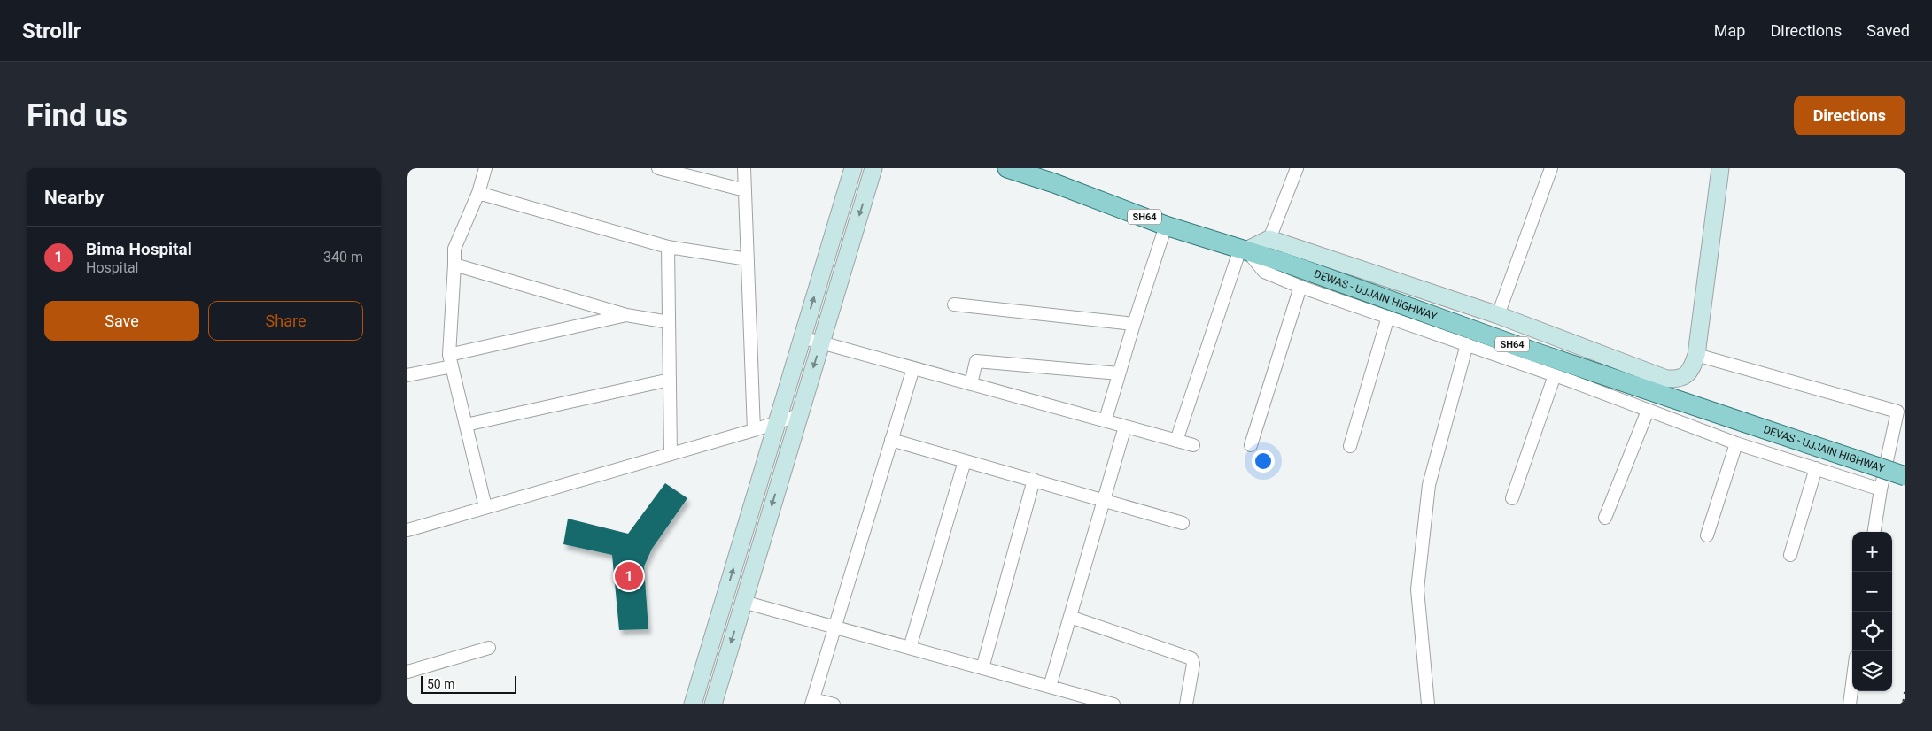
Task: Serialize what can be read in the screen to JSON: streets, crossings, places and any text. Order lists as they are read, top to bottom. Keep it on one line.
{"streets":{"main road":["SH64","DEWAS - UJJAIN HIGHWAY","DEVAS - UJJAIN HIGHWAY"]},"crossings":[["DEWAS - UJJAIN HIGHWAY","DEVAS - UJJAIN HIGHWAY"]],"scale_bar":"50 m","page":{"header":"Strollr","nav":["Map","Directions","Saved"],"buttons":["Directions",["Save","Share"]],"title":"Find us","heading":"Nearby","list":[{"mark":"1","name":"Bima Hospital","note":"Hospital","value":"340 m"}],"map_buttons":["+","−"],"pins":"1","scale":"50 m"}}
